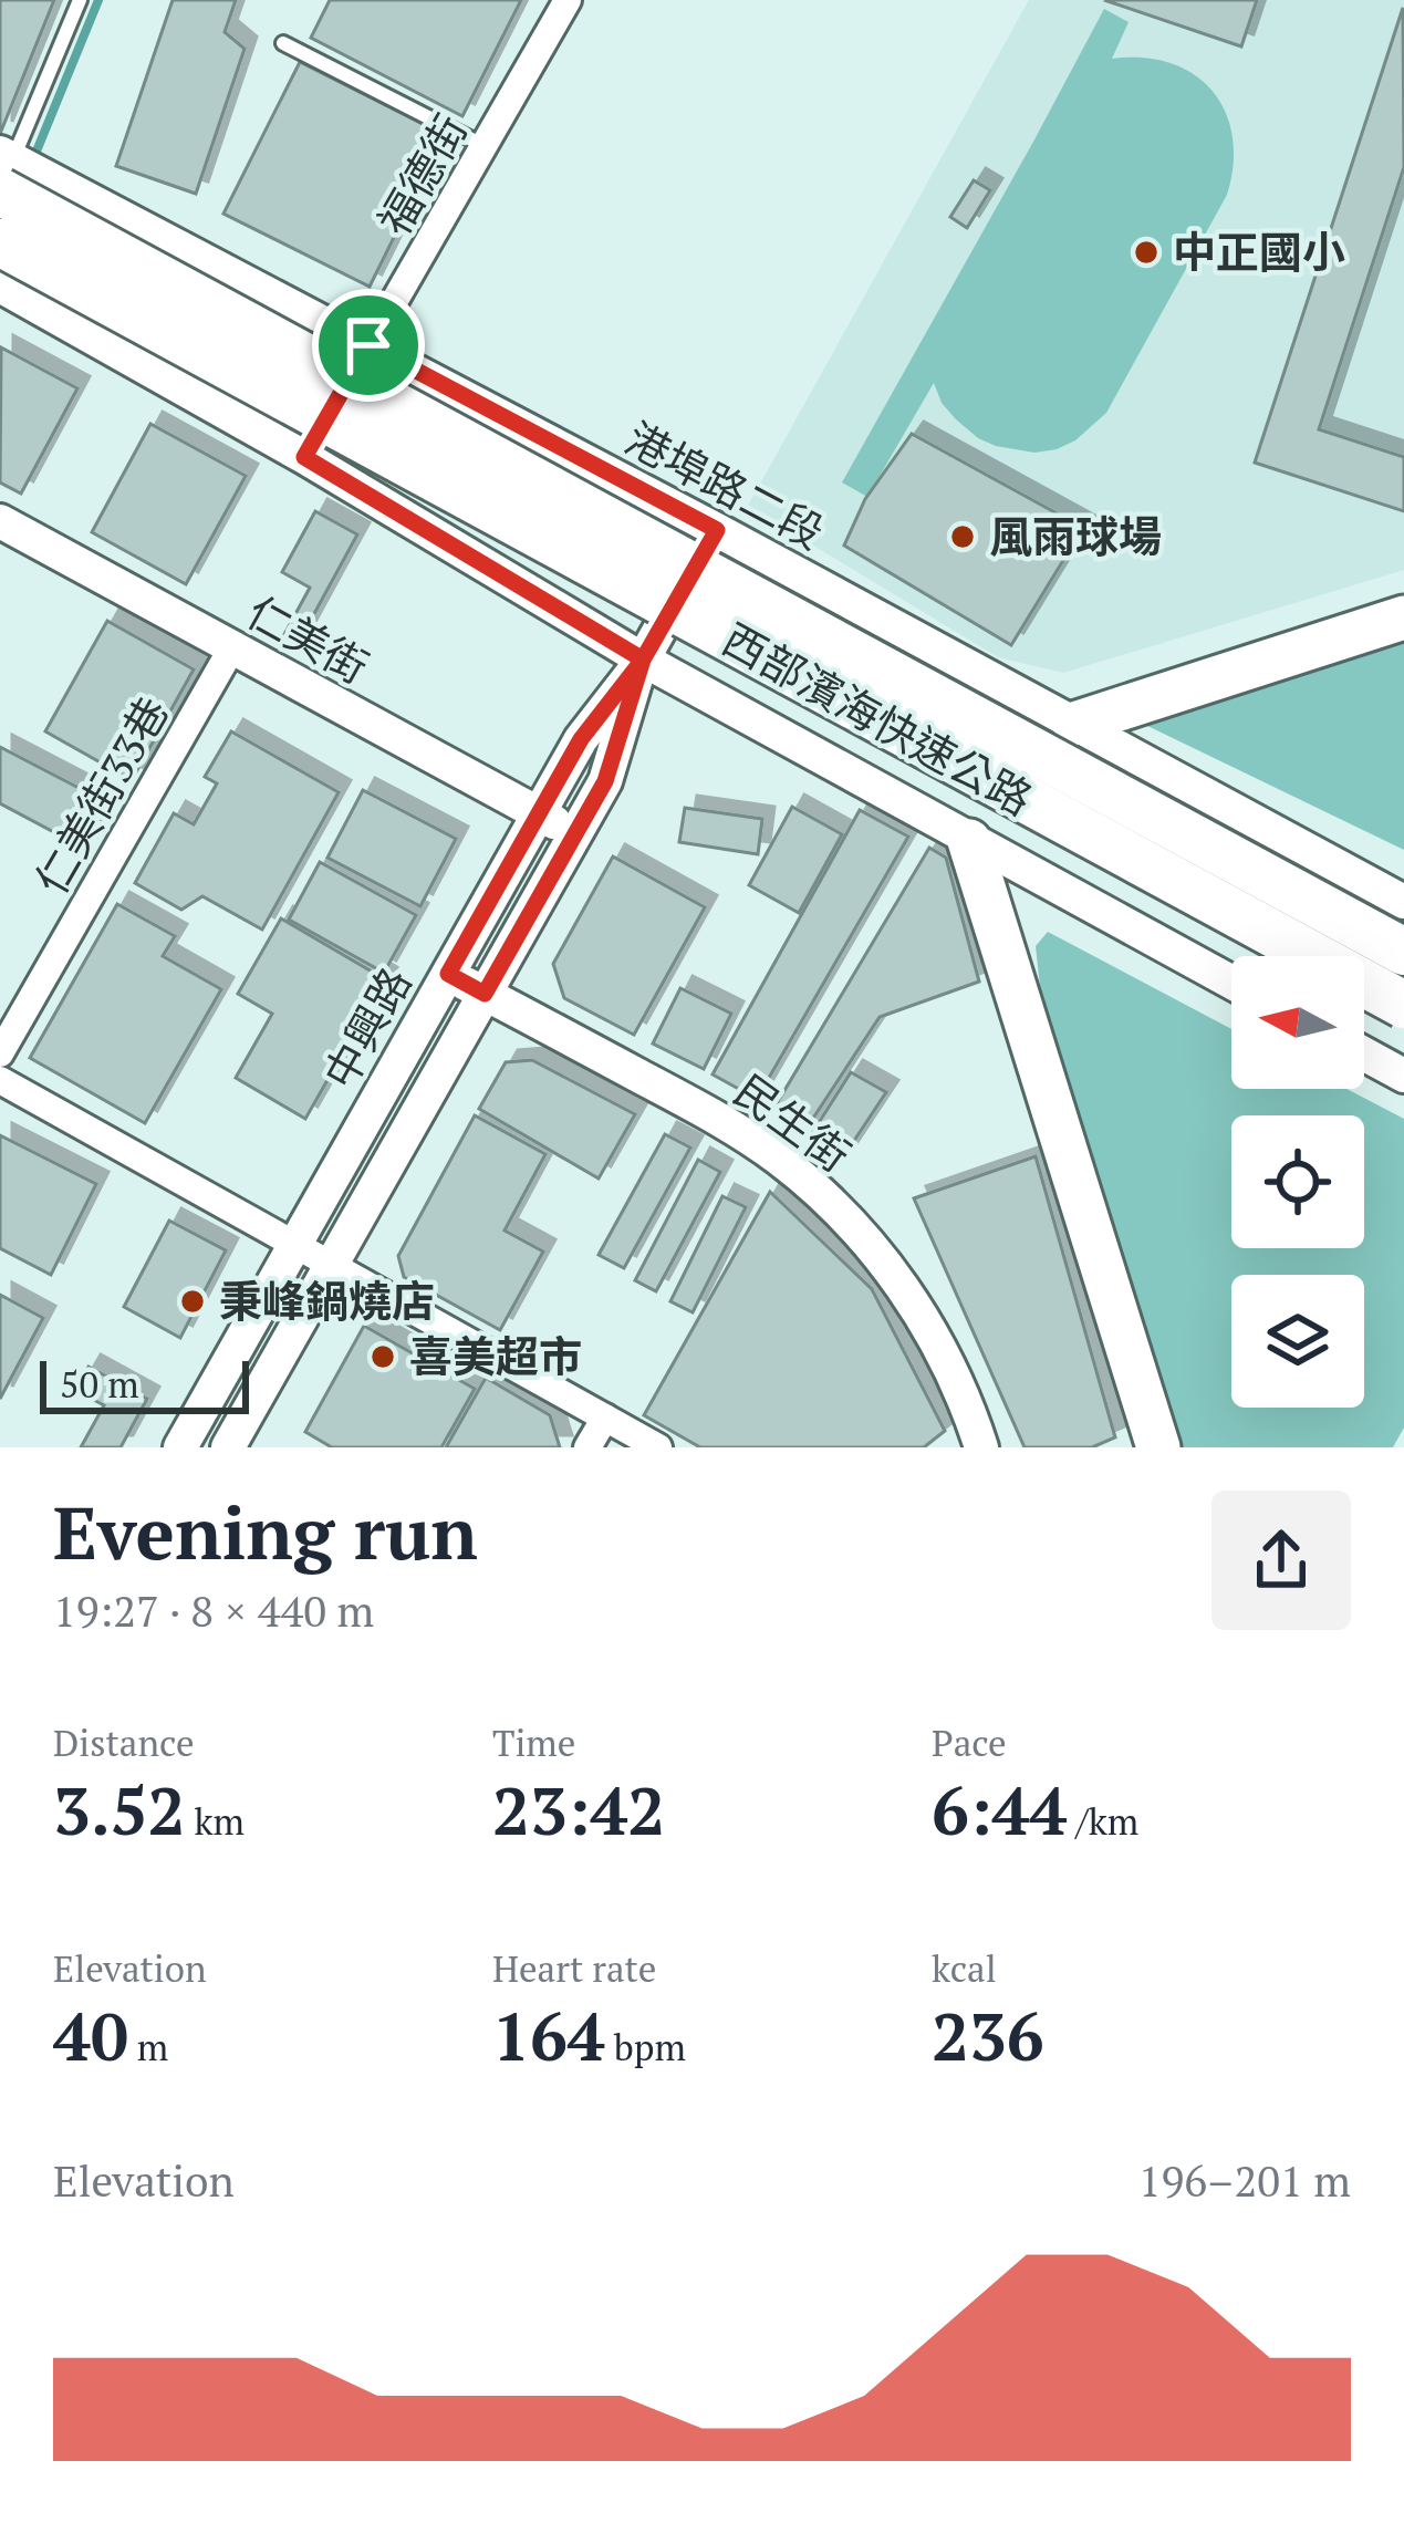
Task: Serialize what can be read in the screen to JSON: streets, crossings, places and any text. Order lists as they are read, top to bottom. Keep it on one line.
{"streets":{"highway":["西部濱海快速公路"],"street":["福德街","港埠路二段","仁美街","仁美街33巷","中興路","民生街"]},"crossings":[["福德街","港埠路二段"],["港埠路二段","西部濱海快速公路"],["港埠路二段","中興路"],["仁美街","仁美街33巷"],["仁美街","中興路"],["中興路","民生街"]],"places":["中正國小","風雨球場","秉峰鍋燒店","喜美超市"],"scale_bar":"50 m","north":"left","page":{"scale":"50 m","heading":["Evening run","19:27 · 8 × 440 m"],"stats":[["Distance","3.52 km"],["Time","23:42"],["Pace","6:44 /km"],["Elevation","40 m"],["Heart rate","164 bpm"],["kcal","236"]],"chart":["Elevation","196–201 m"]}}
